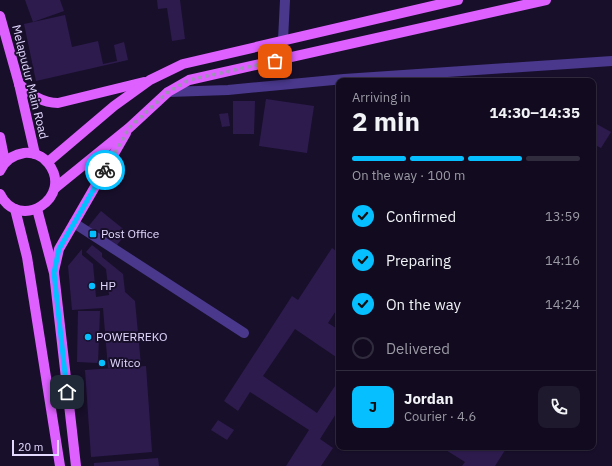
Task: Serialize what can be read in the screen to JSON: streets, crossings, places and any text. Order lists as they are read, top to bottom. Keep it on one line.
{"streets":{"main road":["Melapudur Main Road"]},"places":{"transit":["Post Office"],"other":["HP","POWERREKO","Witco"]},"scale_bar":"20 m","page":{"heading":["2 min","Arriving in","14:30–14:35"],"panel":["Jordan","Courier · 4.6"],"bar":"On the way · 100 m","list":[["Confirmed","13:59"],["Preparing","14:16"],["On the way","14:24"],"Delivered"],"round":"J","scale":"20 m"}}
